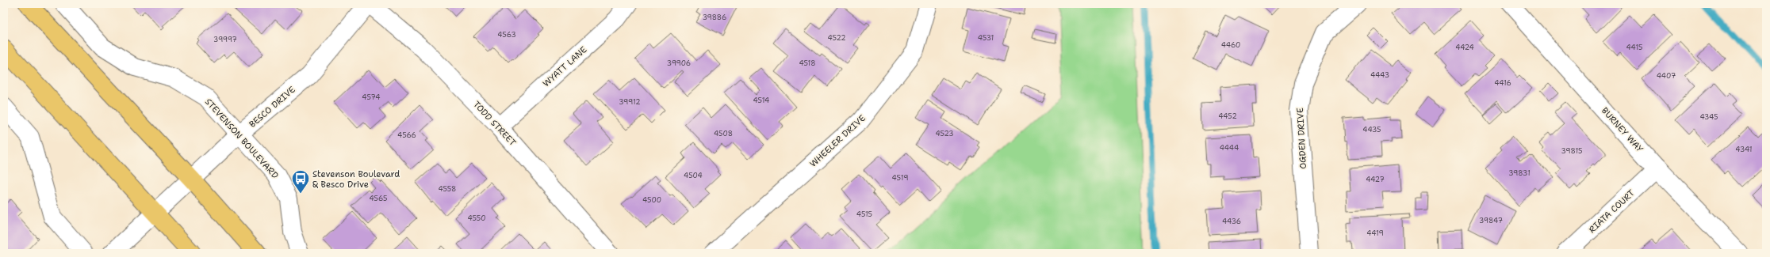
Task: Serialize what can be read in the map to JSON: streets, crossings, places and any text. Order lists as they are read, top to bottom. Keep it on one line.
{"streets":{"street":["WYATT LANE","BESCO DRIVE","TODD STREET","BURNEY WAY","STEVENSON BOULEVARD","OGDEN DRIVE","WHEELER DRIVE","RIATA COURT"]},"crossings":[["WYATT LANE","TODD STREET"],["BESCO DRIVE","TODD STREET"],["BESCO DRIVE","STEVENSON BOULEVARD"],["BURNEY WAY","RIATA COURT"]],"places":{"bus stop":["Stevenson Boulevard & Besco Drive"]},"house_numbers":["39886","4563","4522","4531","39997","4460","4424","4415","39906","4518","4443","4407","4416","4574","4514","39912","4452","4345","4435","4508","4523","4566","4444","4341","39815","39831","4504","4519","4427","4558","4565","4500","4515","4550","39847","4436","4419"]}
